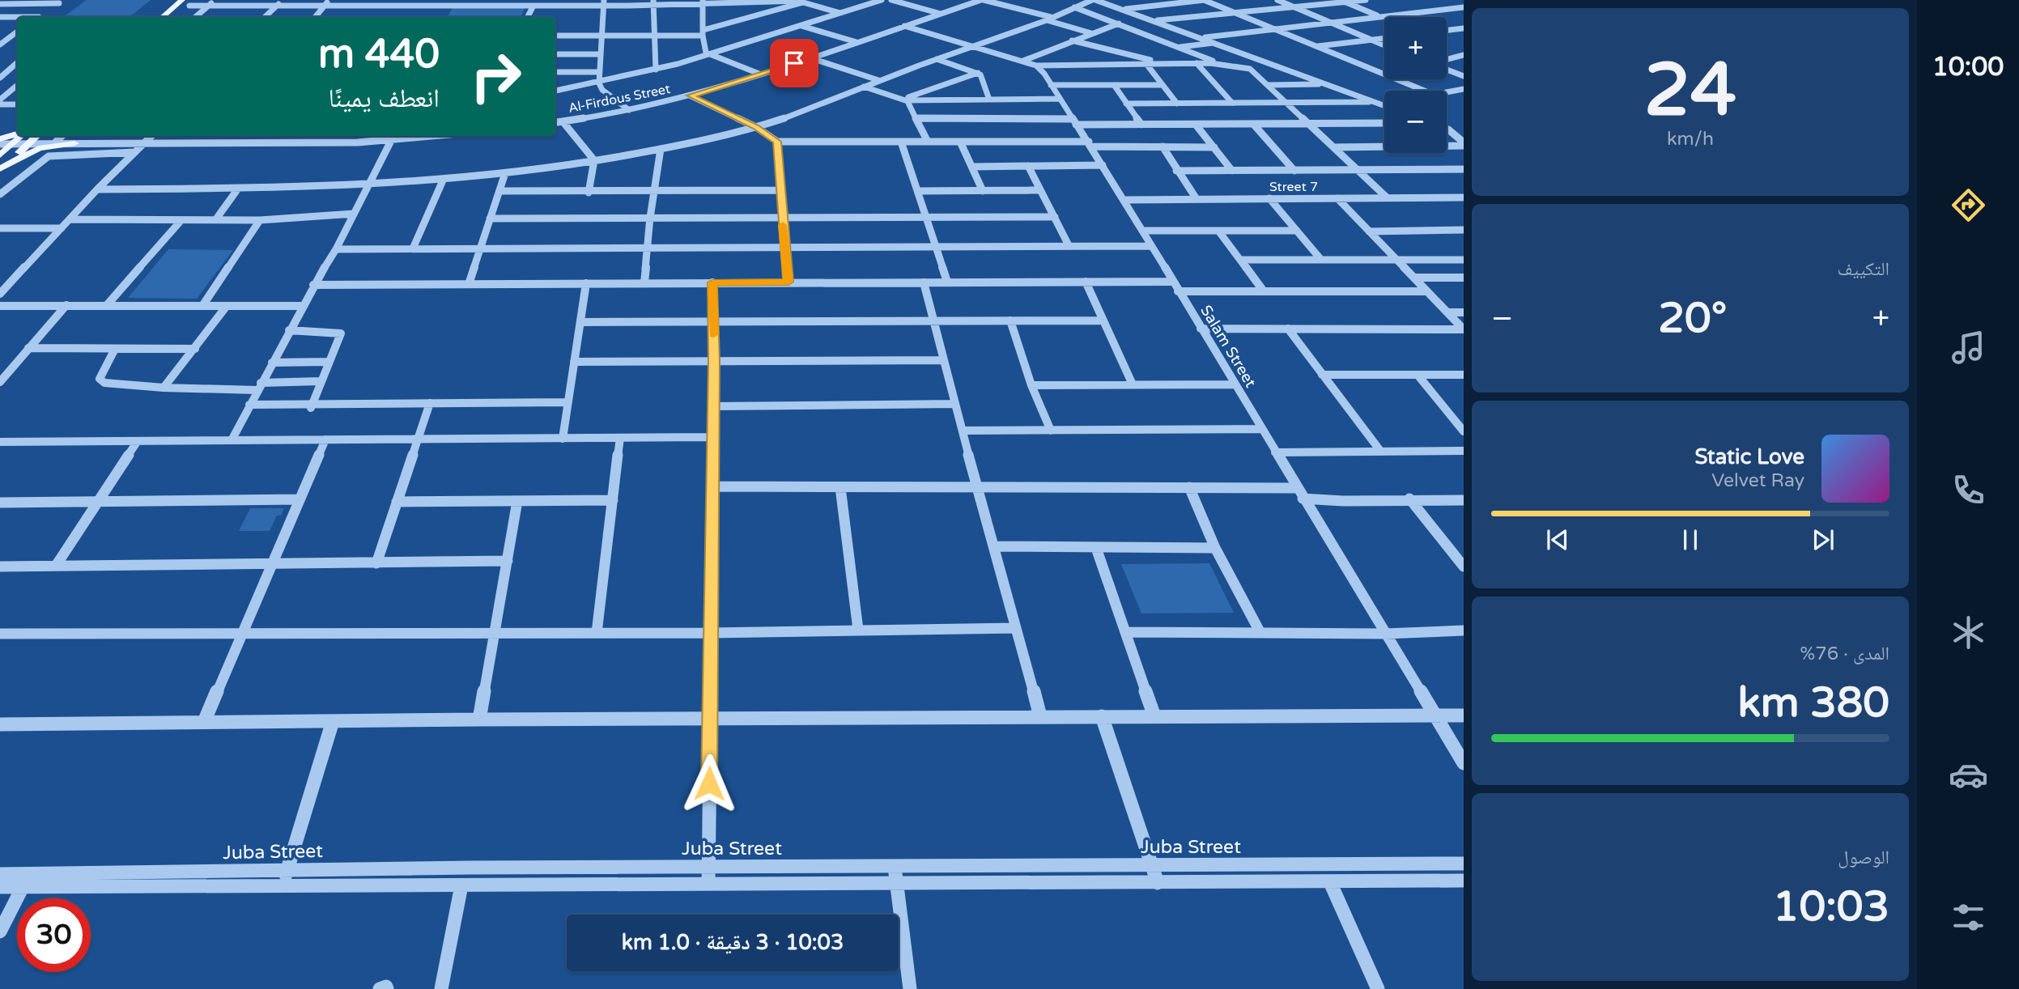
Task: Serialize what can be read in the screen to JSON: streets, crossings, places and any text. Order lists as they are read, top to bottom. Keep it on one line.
{"streets":{"street":["Al-Firdous Street","Street 7","Salam Street","Juba Street"]},"crossings":[["Street 7","Salam Street"]],"page":{"tabs":"10:00","tile":[["24","km/h"],"التكييف",["المدى · 76%","380 km"],["الوصول","10:03"]],"map_buttons":["+","−"],"turn":["440 m","انعطف يمينًا"],"heat":["−","20°","+"],"song":["Static Love","Velvet Ray"],"limit":"30","trip":"10:03 · 3 دقيقة · 1.0 km"}}
